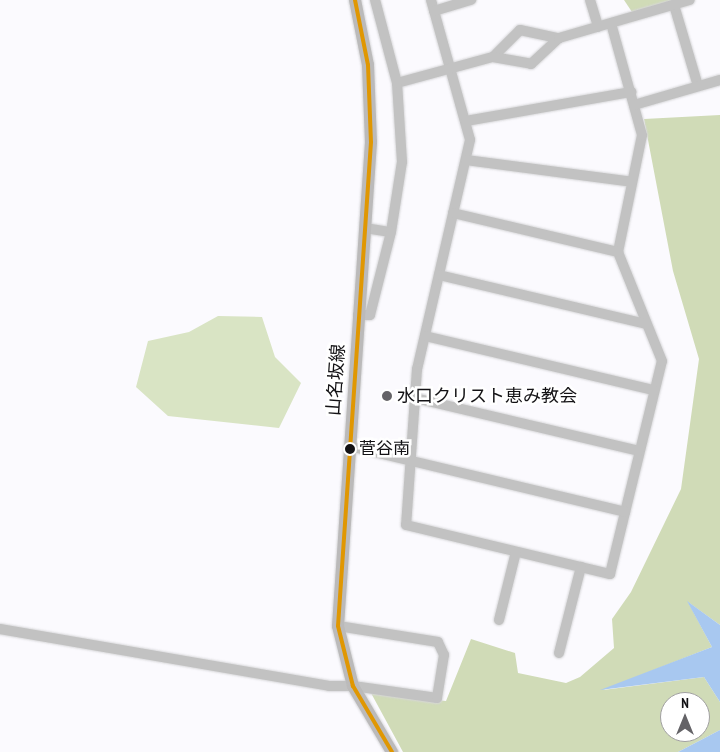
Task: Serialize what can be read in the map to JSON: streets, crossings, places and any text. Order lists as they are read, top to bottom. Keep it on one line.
{"streets":{"main road":["山名坂線"]},"places":["水口クリスト恵み教会","菅谷南"],"north":"top"}
